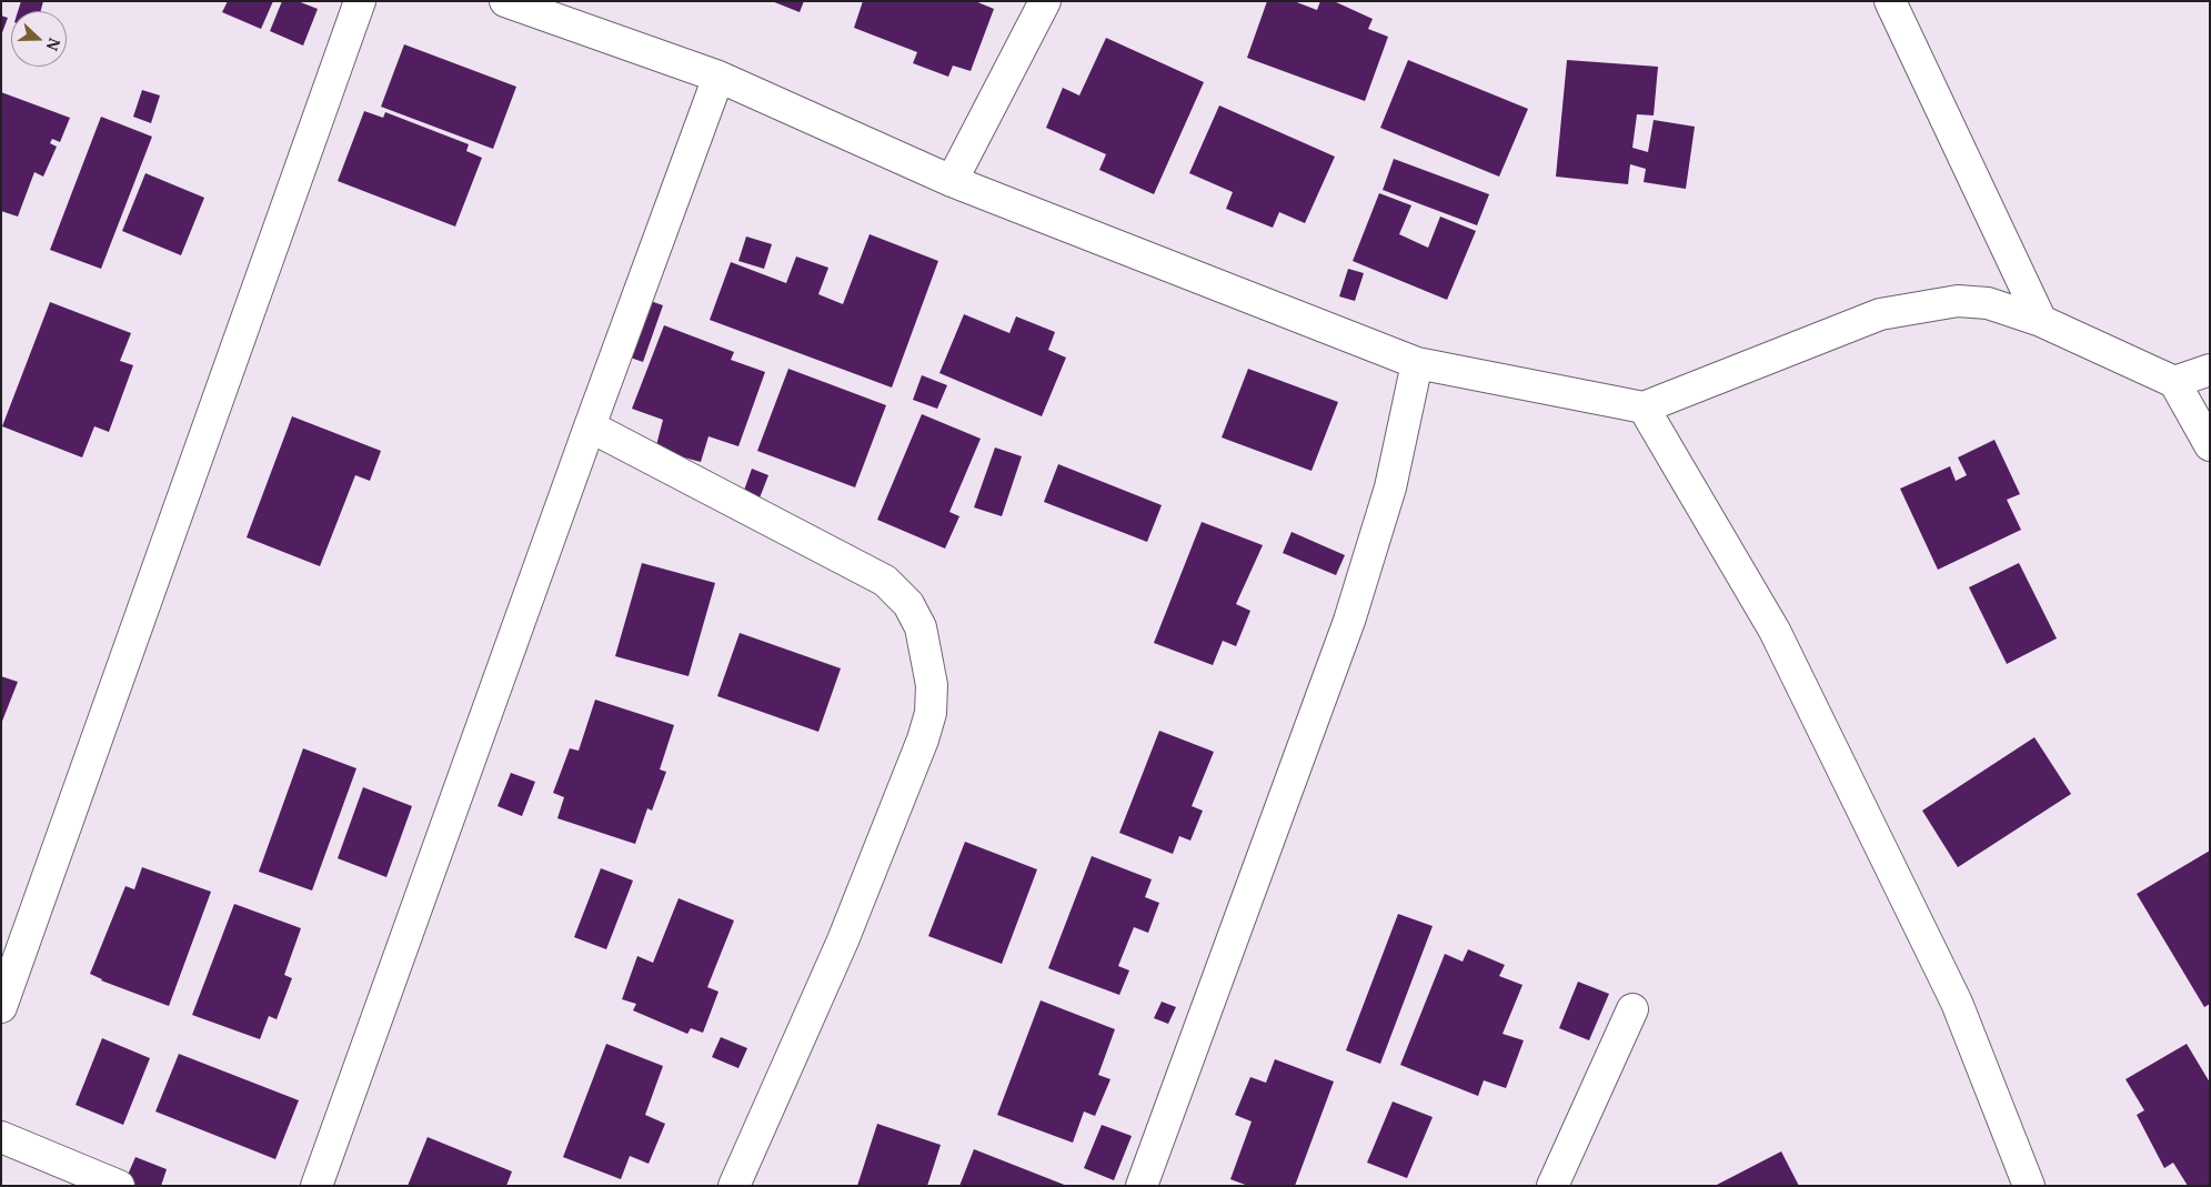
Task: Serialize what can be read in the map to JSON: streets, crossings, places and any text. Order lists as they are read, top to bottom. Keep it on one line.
{"north":"right"}
